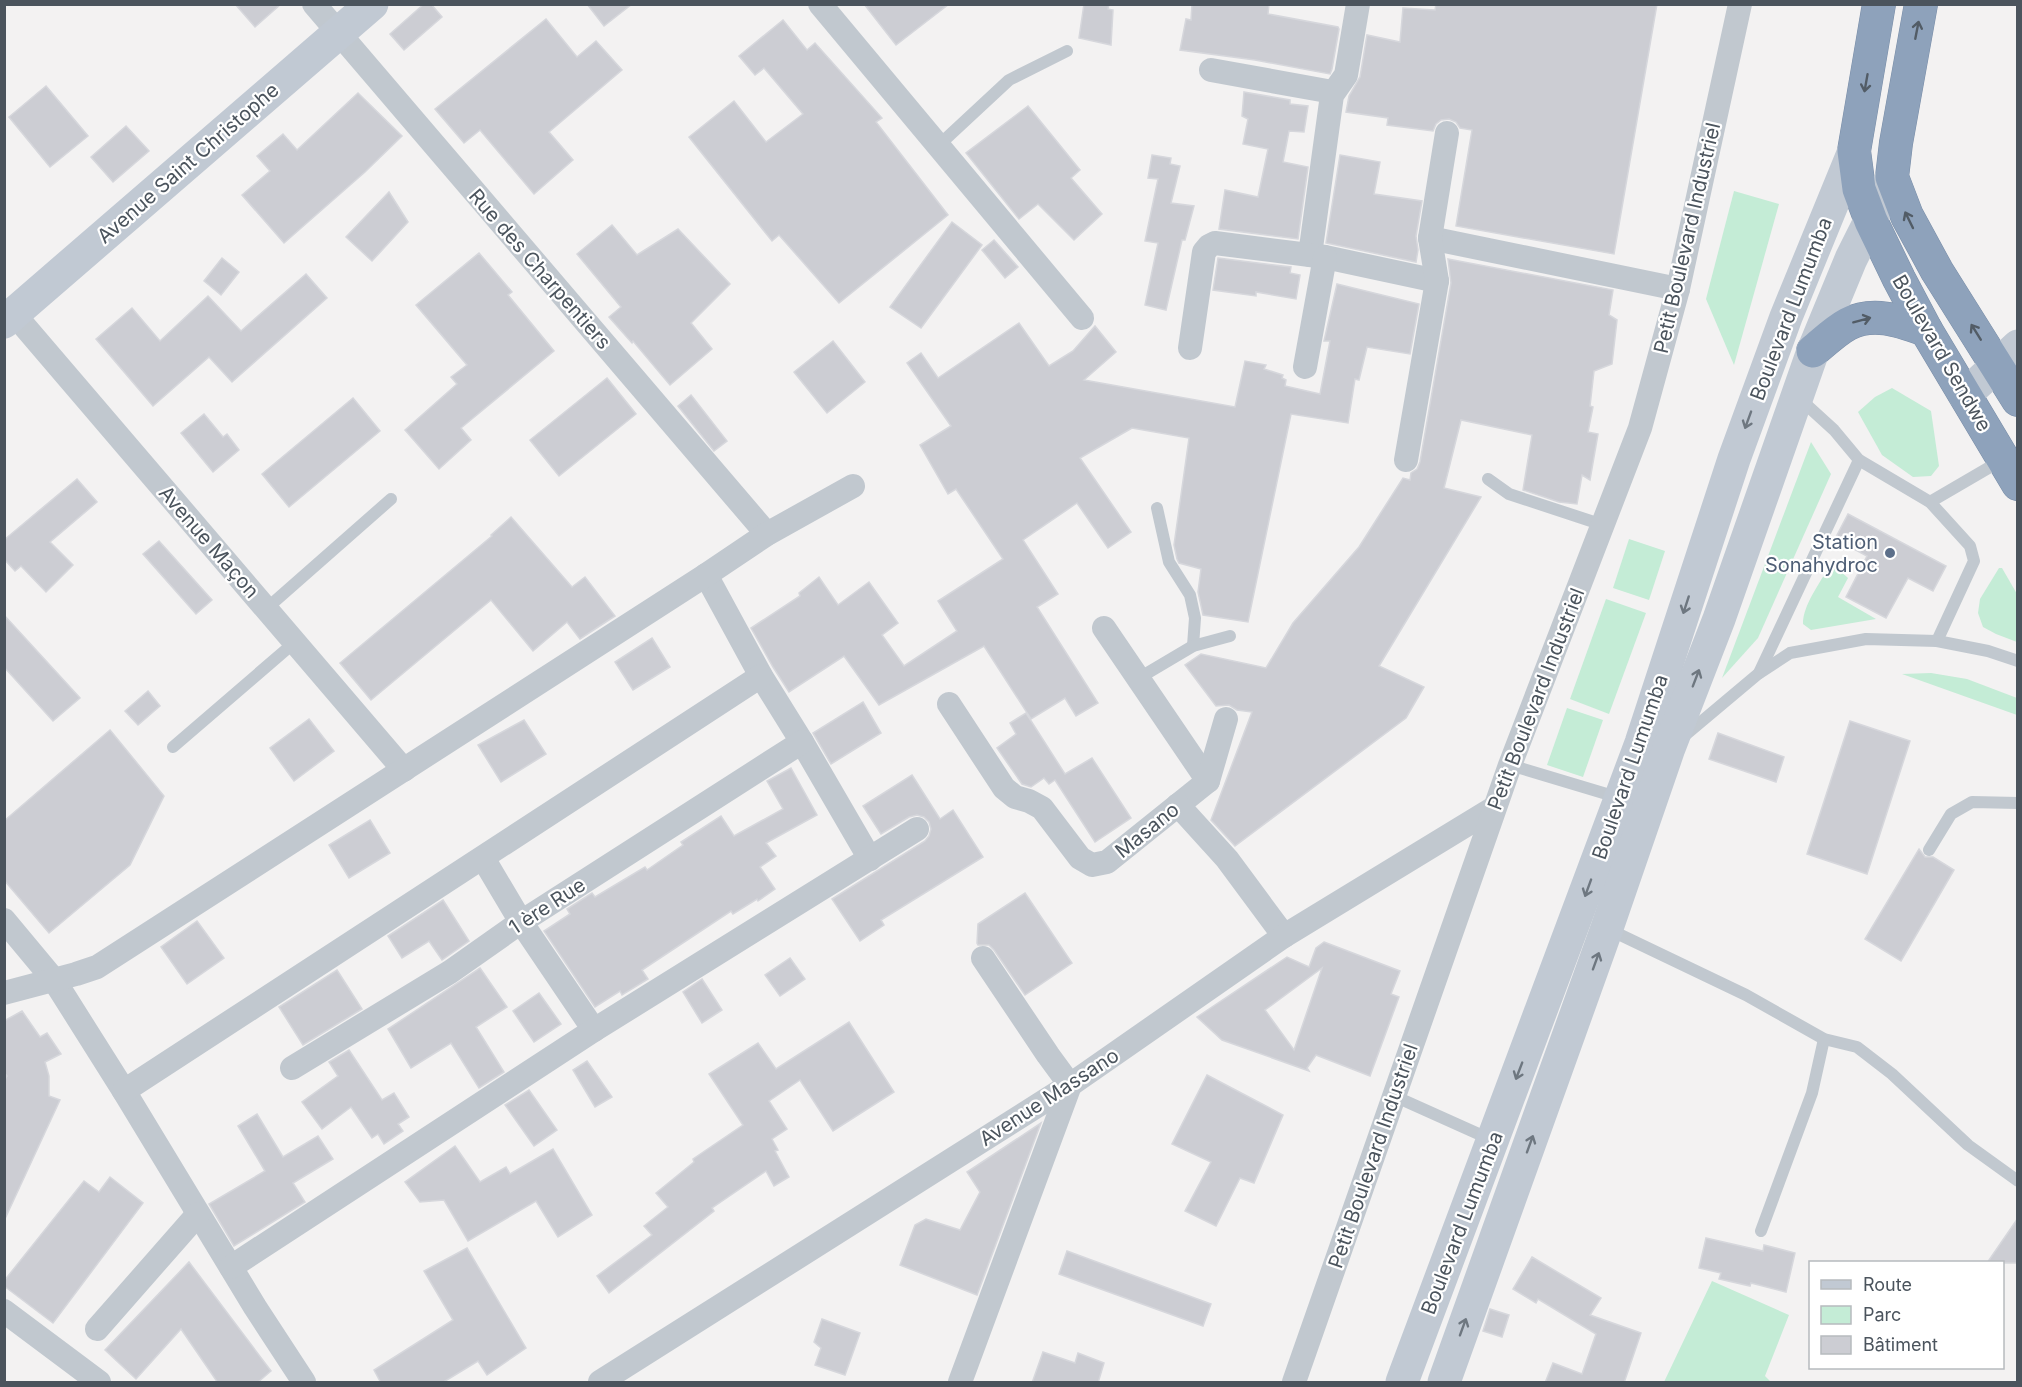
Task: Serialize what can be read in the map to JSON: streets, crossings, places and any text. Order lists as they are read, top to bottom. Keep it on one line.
{"streets":{"highway":["Boulevard Lumumba","Boulevard Sendwe"],"main road":["Avenue Saint Christophe"],"street":["Petit Boulevard Industriel","Rue des Charpentiers","Avenue Maçon","Masano","1 ère Rue","Avenue Massano"]},"crossings":[["Avenue Saint Christophe","Rue des Charpentiers"],["Avenue Saint Christophe","Avenue Maçon"],["Petit Boulevard Industriel","Avenue Massano"],["Boulevard Lumumba","Boulevard Sendwe"]],"places":["Station Sonahydroc"],"legend":["Route","Parc","Bâtiment"]}
